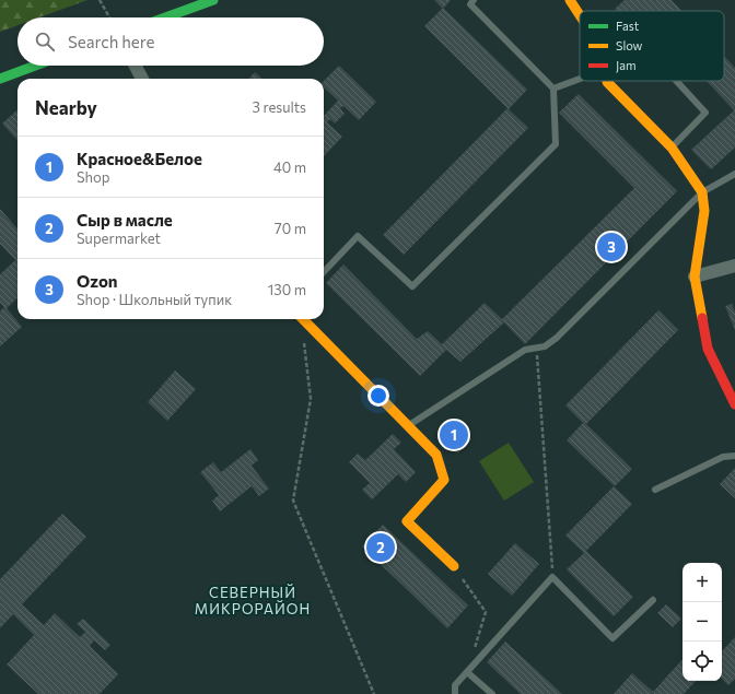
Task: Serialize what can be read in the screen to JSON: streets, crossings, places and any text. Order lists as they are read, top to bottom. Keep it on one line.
{"districts":["СЕВЕРНЫЙ МИКРОРАЙОН"],"legend":["Fast","Slow","Jam"],"page":{"search":"Search here","heading":["Nearby","3 results"],"list":[{"mark":"1","name":"Красное&Белое","note":"Shop","value":"40 m"},{"mark":"2","name":"Сыр в масле","note":"Supermarket","value":"70 m"},{"mark":"3","name":"Ozon","note":"Shop · Школьный тупик","value":"130 m"}],"pins":["3","1","2"],"map_buttons":["+","−"]}}
